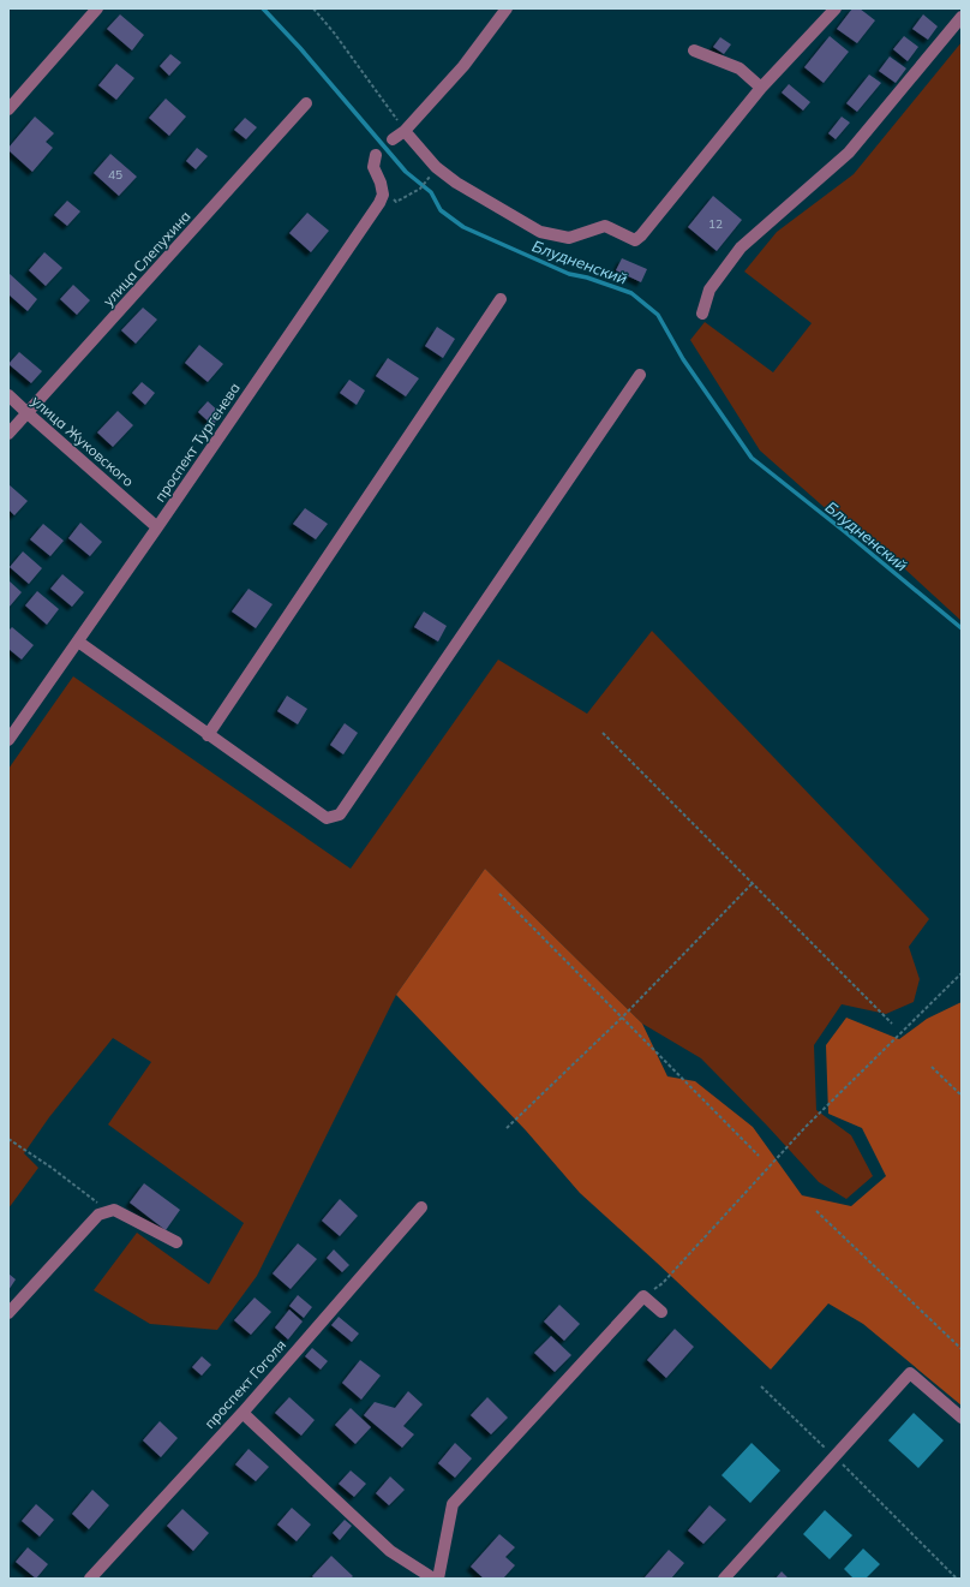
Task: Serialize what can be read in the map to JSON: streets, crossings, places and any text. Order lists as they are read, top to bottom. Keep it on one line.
{"streets":{"street":["улица Слепухина","улица Жуковского","проспект Тургенева","проспект Гоголя"]},"crossings":[["улица Слепухина","улица Жуковского"],["улица Жуковского","проспект Тургенева"]],"water":["Блудненский"],"house_numbers":["45","12"]}
